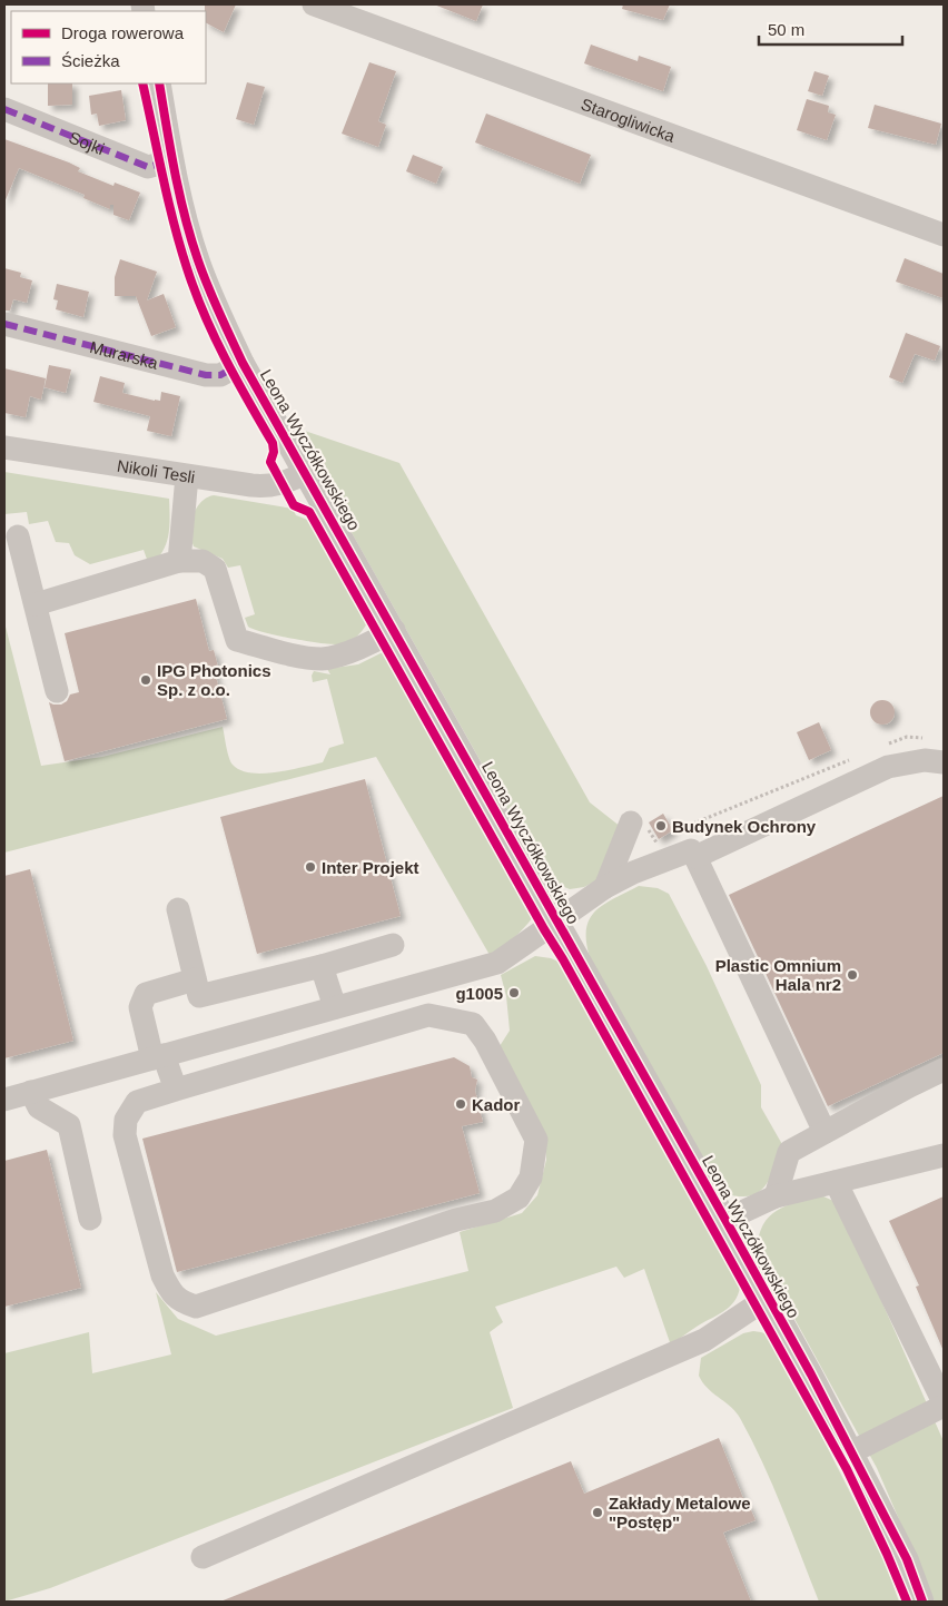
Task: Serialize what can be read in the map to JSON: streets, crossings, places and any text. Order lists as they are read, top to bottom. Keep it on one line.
{"streets":{"street":["Starogliwicka","Sojki","Murarska","Leona Wyczółkowskiego","Nikoli Tesli"]},"crossings":[["Sojki","Leona Wyczółkowskiego"],["Murarska","Leona Wyczółkowskiego"],["Leona Wyczółkowskiego","Nikoli Tesli"]],"places":["IPG Photonics Sp. z o.o.","Budynek Ochrony","Inter Projekt","Plastic Omnium Hala nr2","g1005","Kador","Zakłady Metalowe \"Postęp\""],"legend":["Droga rowerowa","Ścieżka"],"scale_bar":"50 m"}
